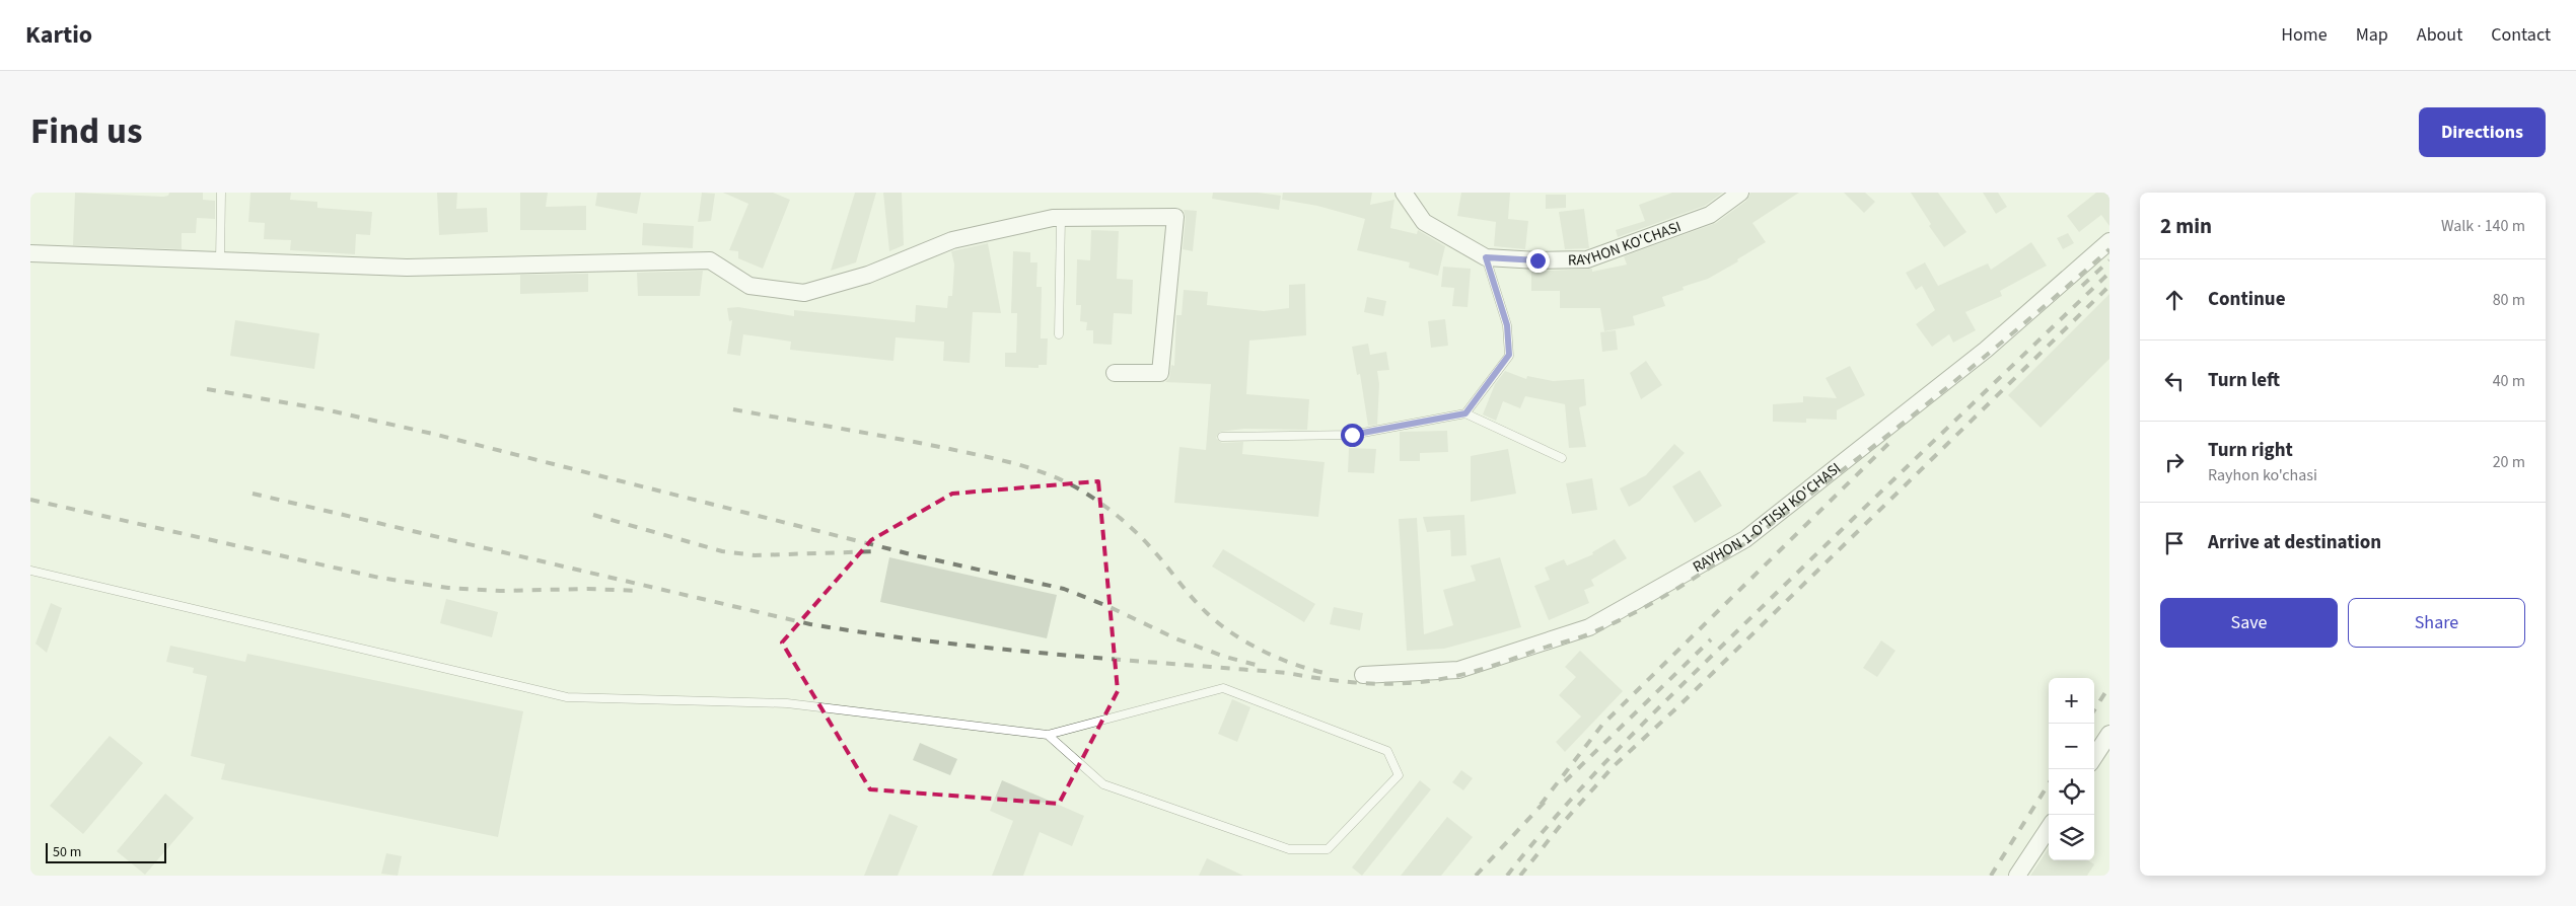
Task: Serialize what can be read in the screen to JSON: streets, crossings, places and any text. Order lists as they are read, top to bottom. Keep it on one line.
{"streets":{"street":["RAYHON KO'CHASI","RAYHON 1-O'TISH KO'CHASI"]},"scale_bar":"50 m","page":{"header":"Kartio","nav":["Home","Map","About","Contact"],"title":"Find us","buttons":["Directions",["Save","Share"]],"heading":["2 min","Walk · 140 m"],"list":[["Continue","80 m"],["Turn left","40 m"],["Turn right","Rayhon ko'chasi","20 m"],"Arrive at destination"],"map_buttons":["+","−"],"scale":"50 m"}}
